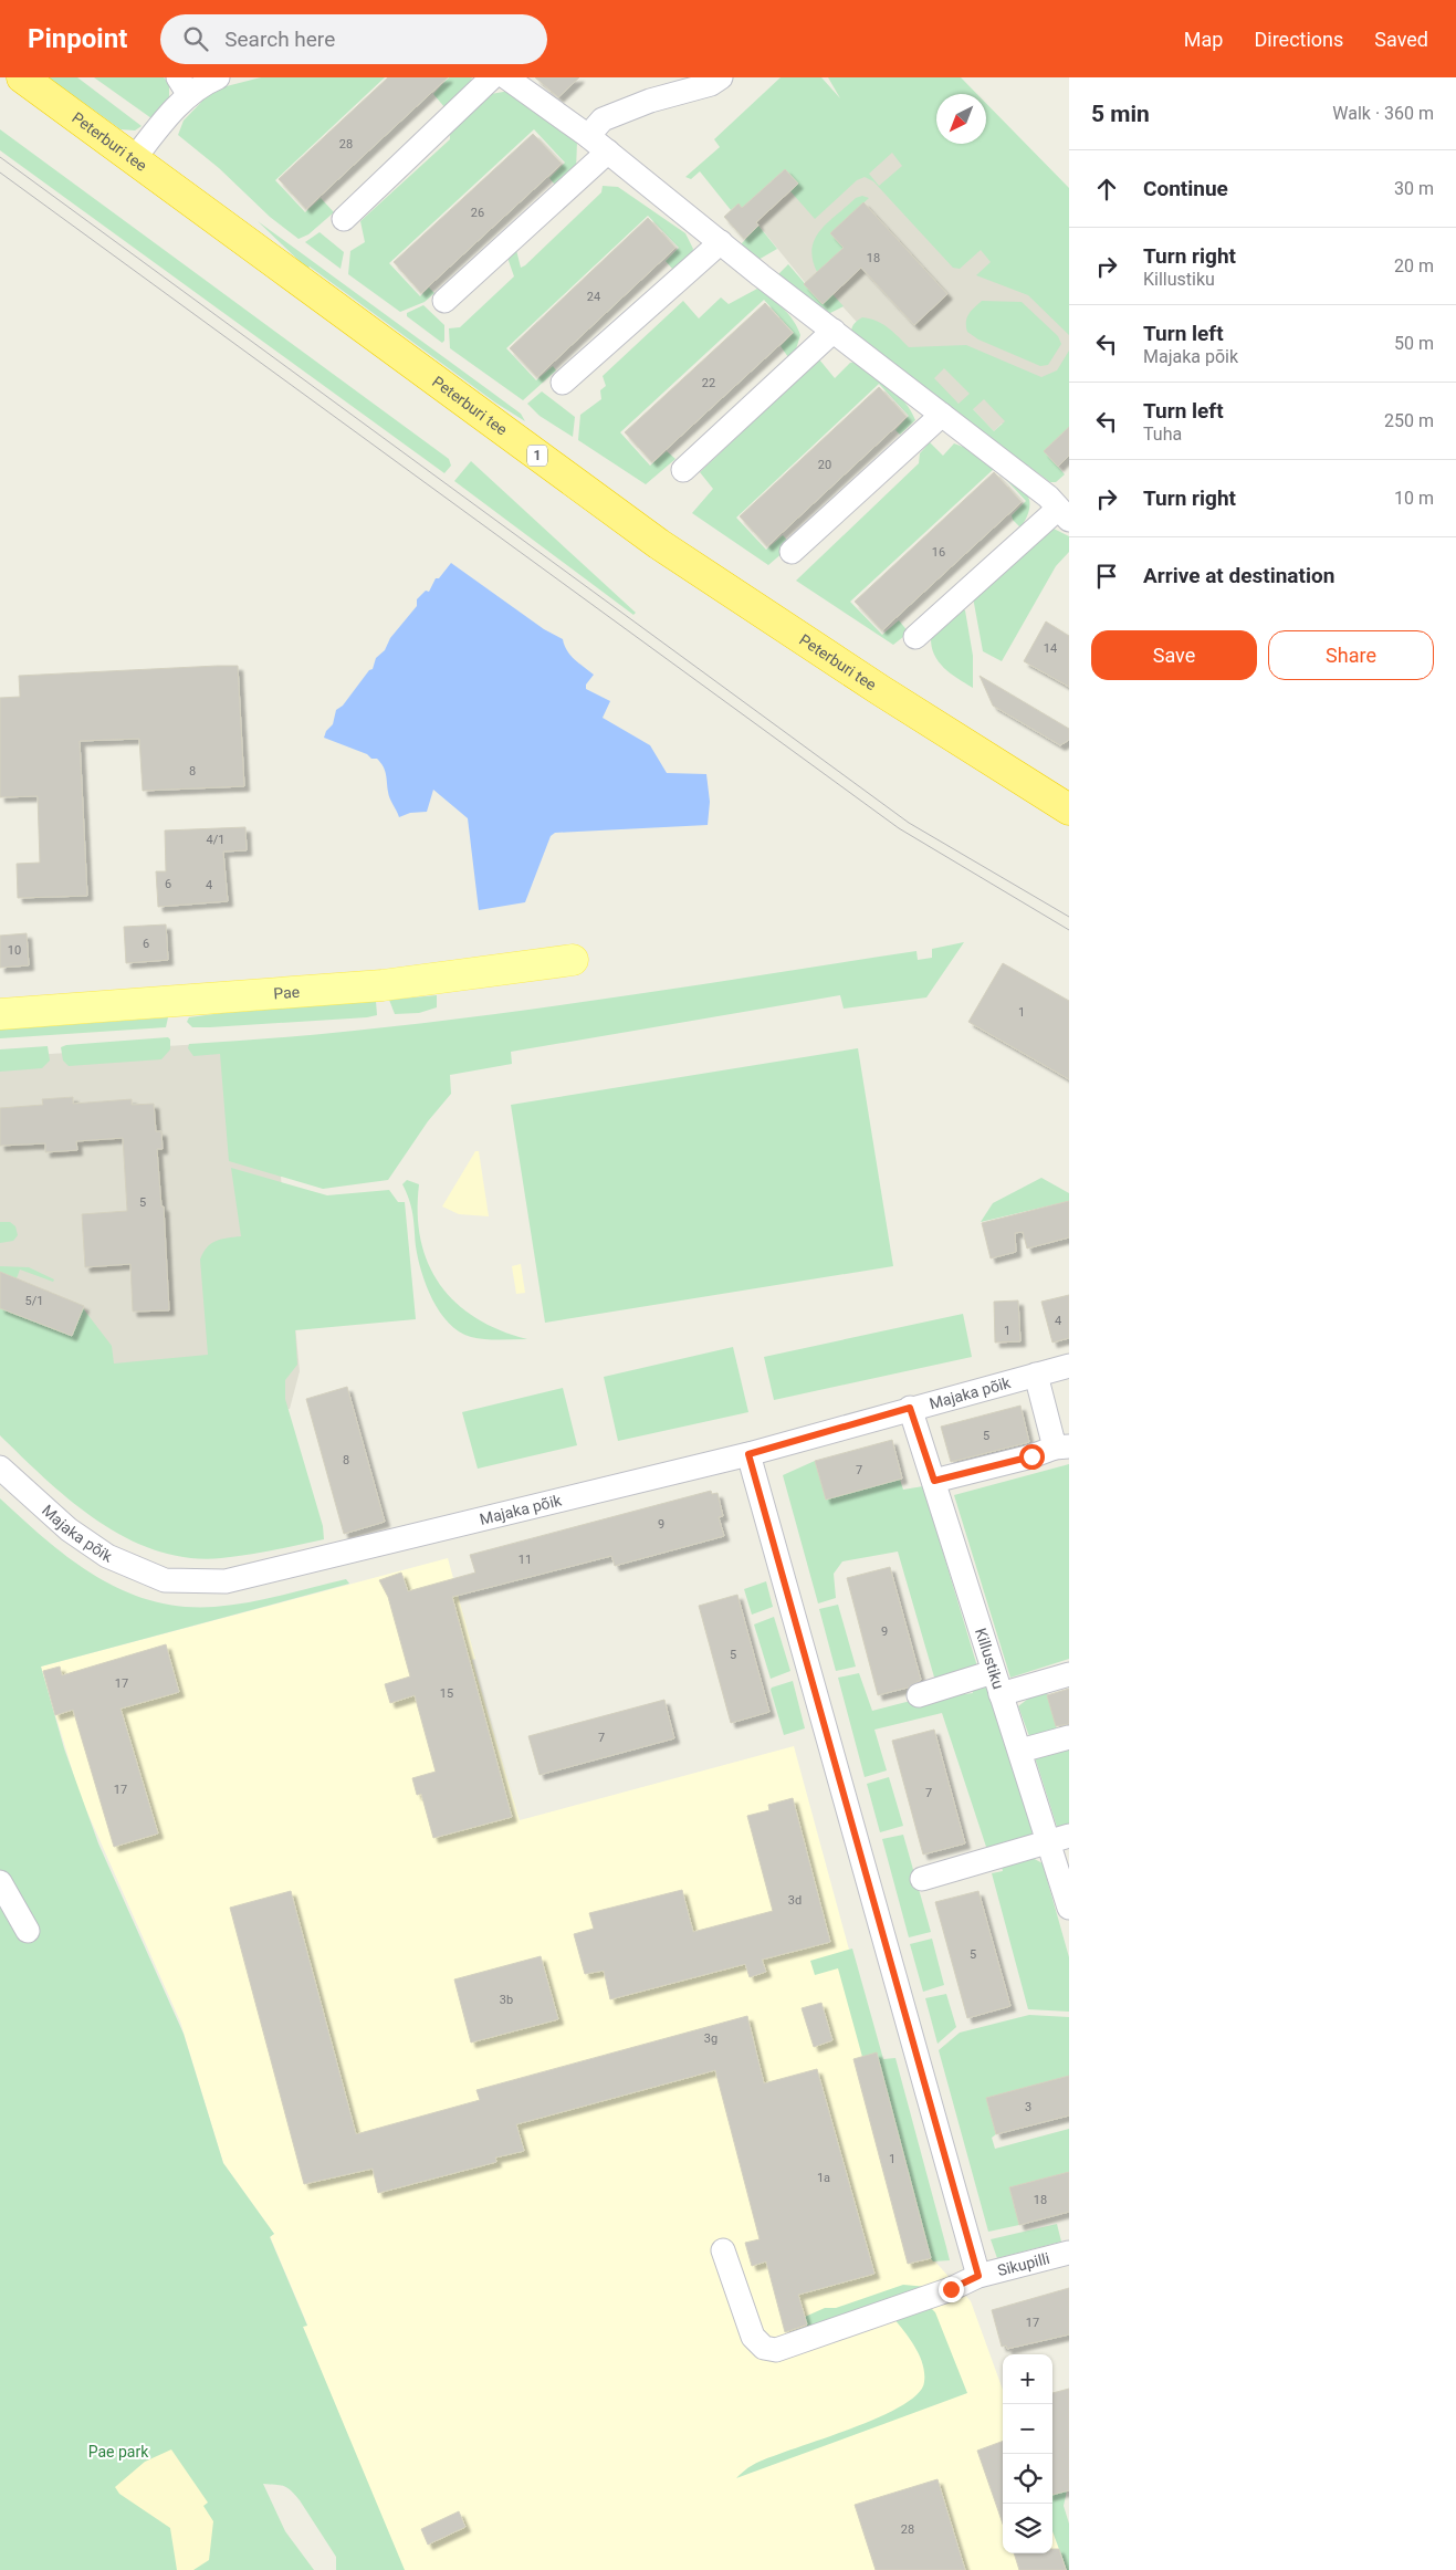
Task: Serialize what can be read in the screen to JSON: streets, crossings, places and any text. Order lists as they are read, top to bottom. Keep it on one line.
{"streets":{"highway":["Peterburi tee","1"],"main road":["Pae"],"street":["Majaka põik","Killustiku","Sikupilli"]},"crossings":[["Majaka põik","Killustiku"]],"parks":["Pae park"],"house_numbers":["28","26","18","24","22","20","16","14","8","4/1","6","4","6","10","1","5","5/1","4","1","5","8","7","9","11","9","5","17","15","7","17","7","3d","5","3b","3g","3","1","1a","18","17","28"],"north":"bottom left","page":{"header":"Pinpoint","search":"Search here","nav":["Map","Directions","Saved"],"heading":["5 min","Walk · 360 m"],"list":[["Continue","30 m"],["Turn right","Killustiku","20 m"],["Turn left","Majaka põik","50 m"],["Turn left","Tuha","250 m"],["Turn right","10 m"],"Arrive at destination"],"buttons":["Save","Share"],"map_buttons":["+","−"]}}
